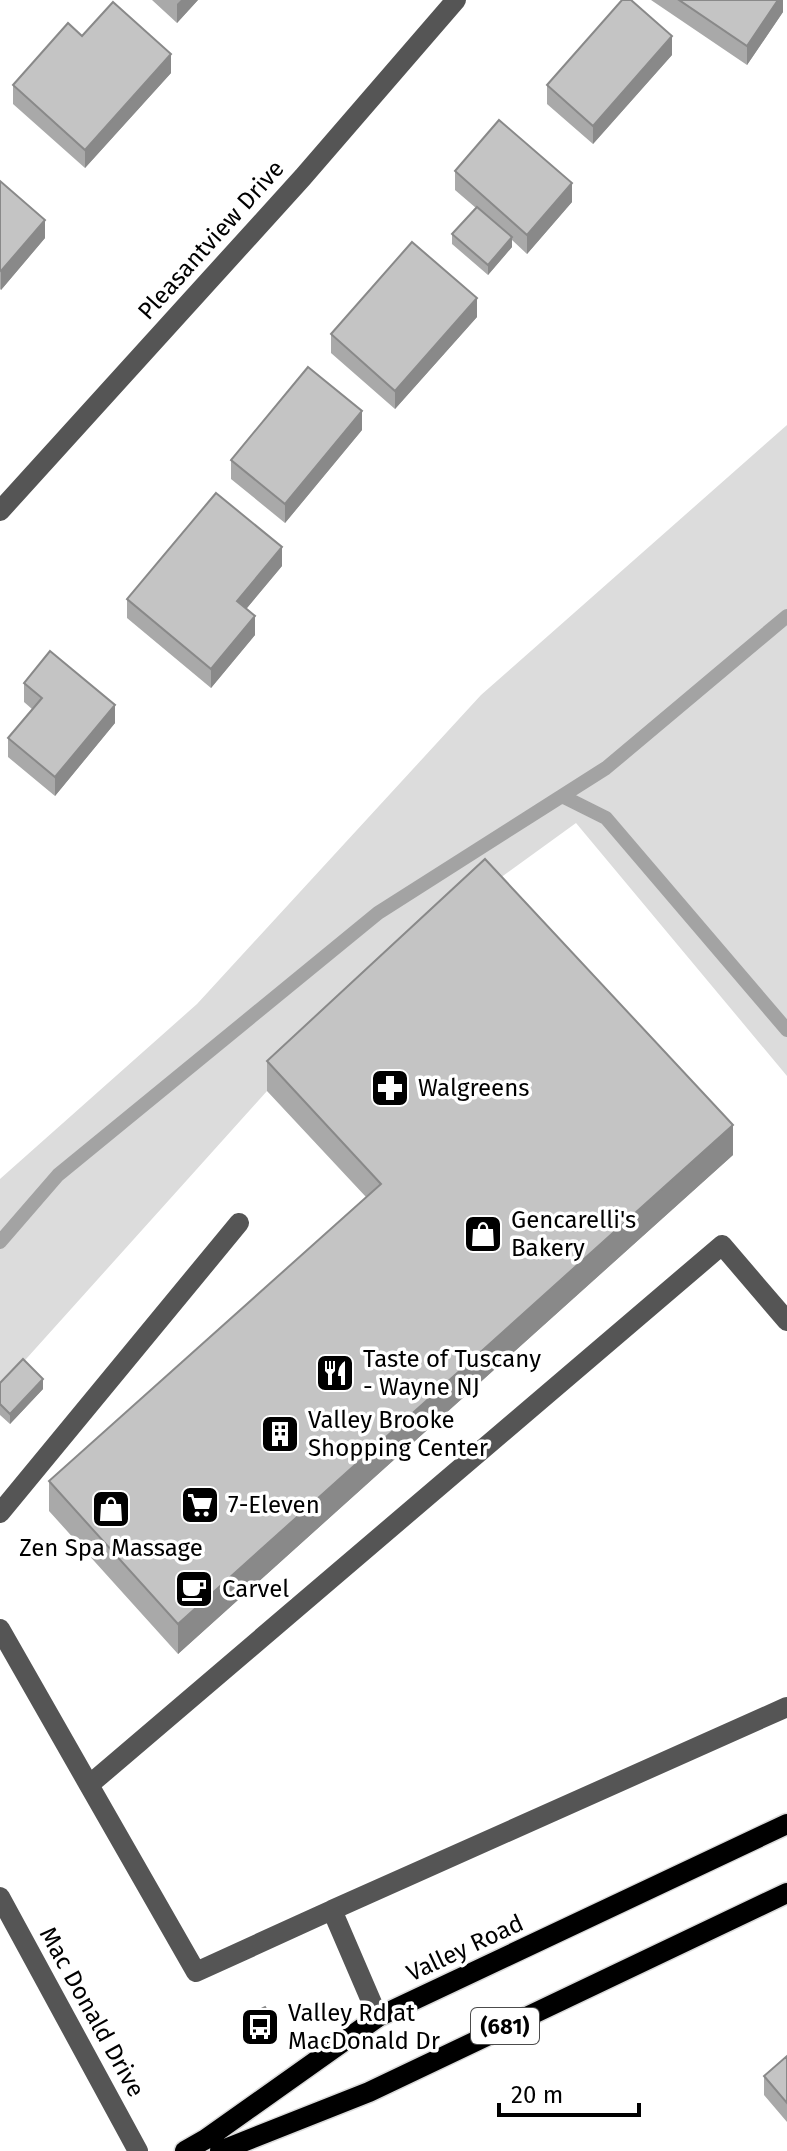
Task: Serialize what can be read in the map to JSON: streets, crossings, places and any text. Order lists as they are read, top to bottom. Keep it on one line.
{"streets":{"main road":["Valley Road","(681)"],"street":["Pleasantview Drive","Mac Donald Drive"]},"places":{"pharmacy":["Walgreens"],"shop":["Gencarelli's Bakery","Zen Spa Massage"],"restaurant":["Taste of Tuscany - Wayne NJ"],"building":["Valley Brooke Shopping Center"],"supermarket":["7-Eleven"],"cafe":["Carvel"],"bus stop":["Valley Rd at MacDonald Dr"]},"scale_bar":"20 m"}
